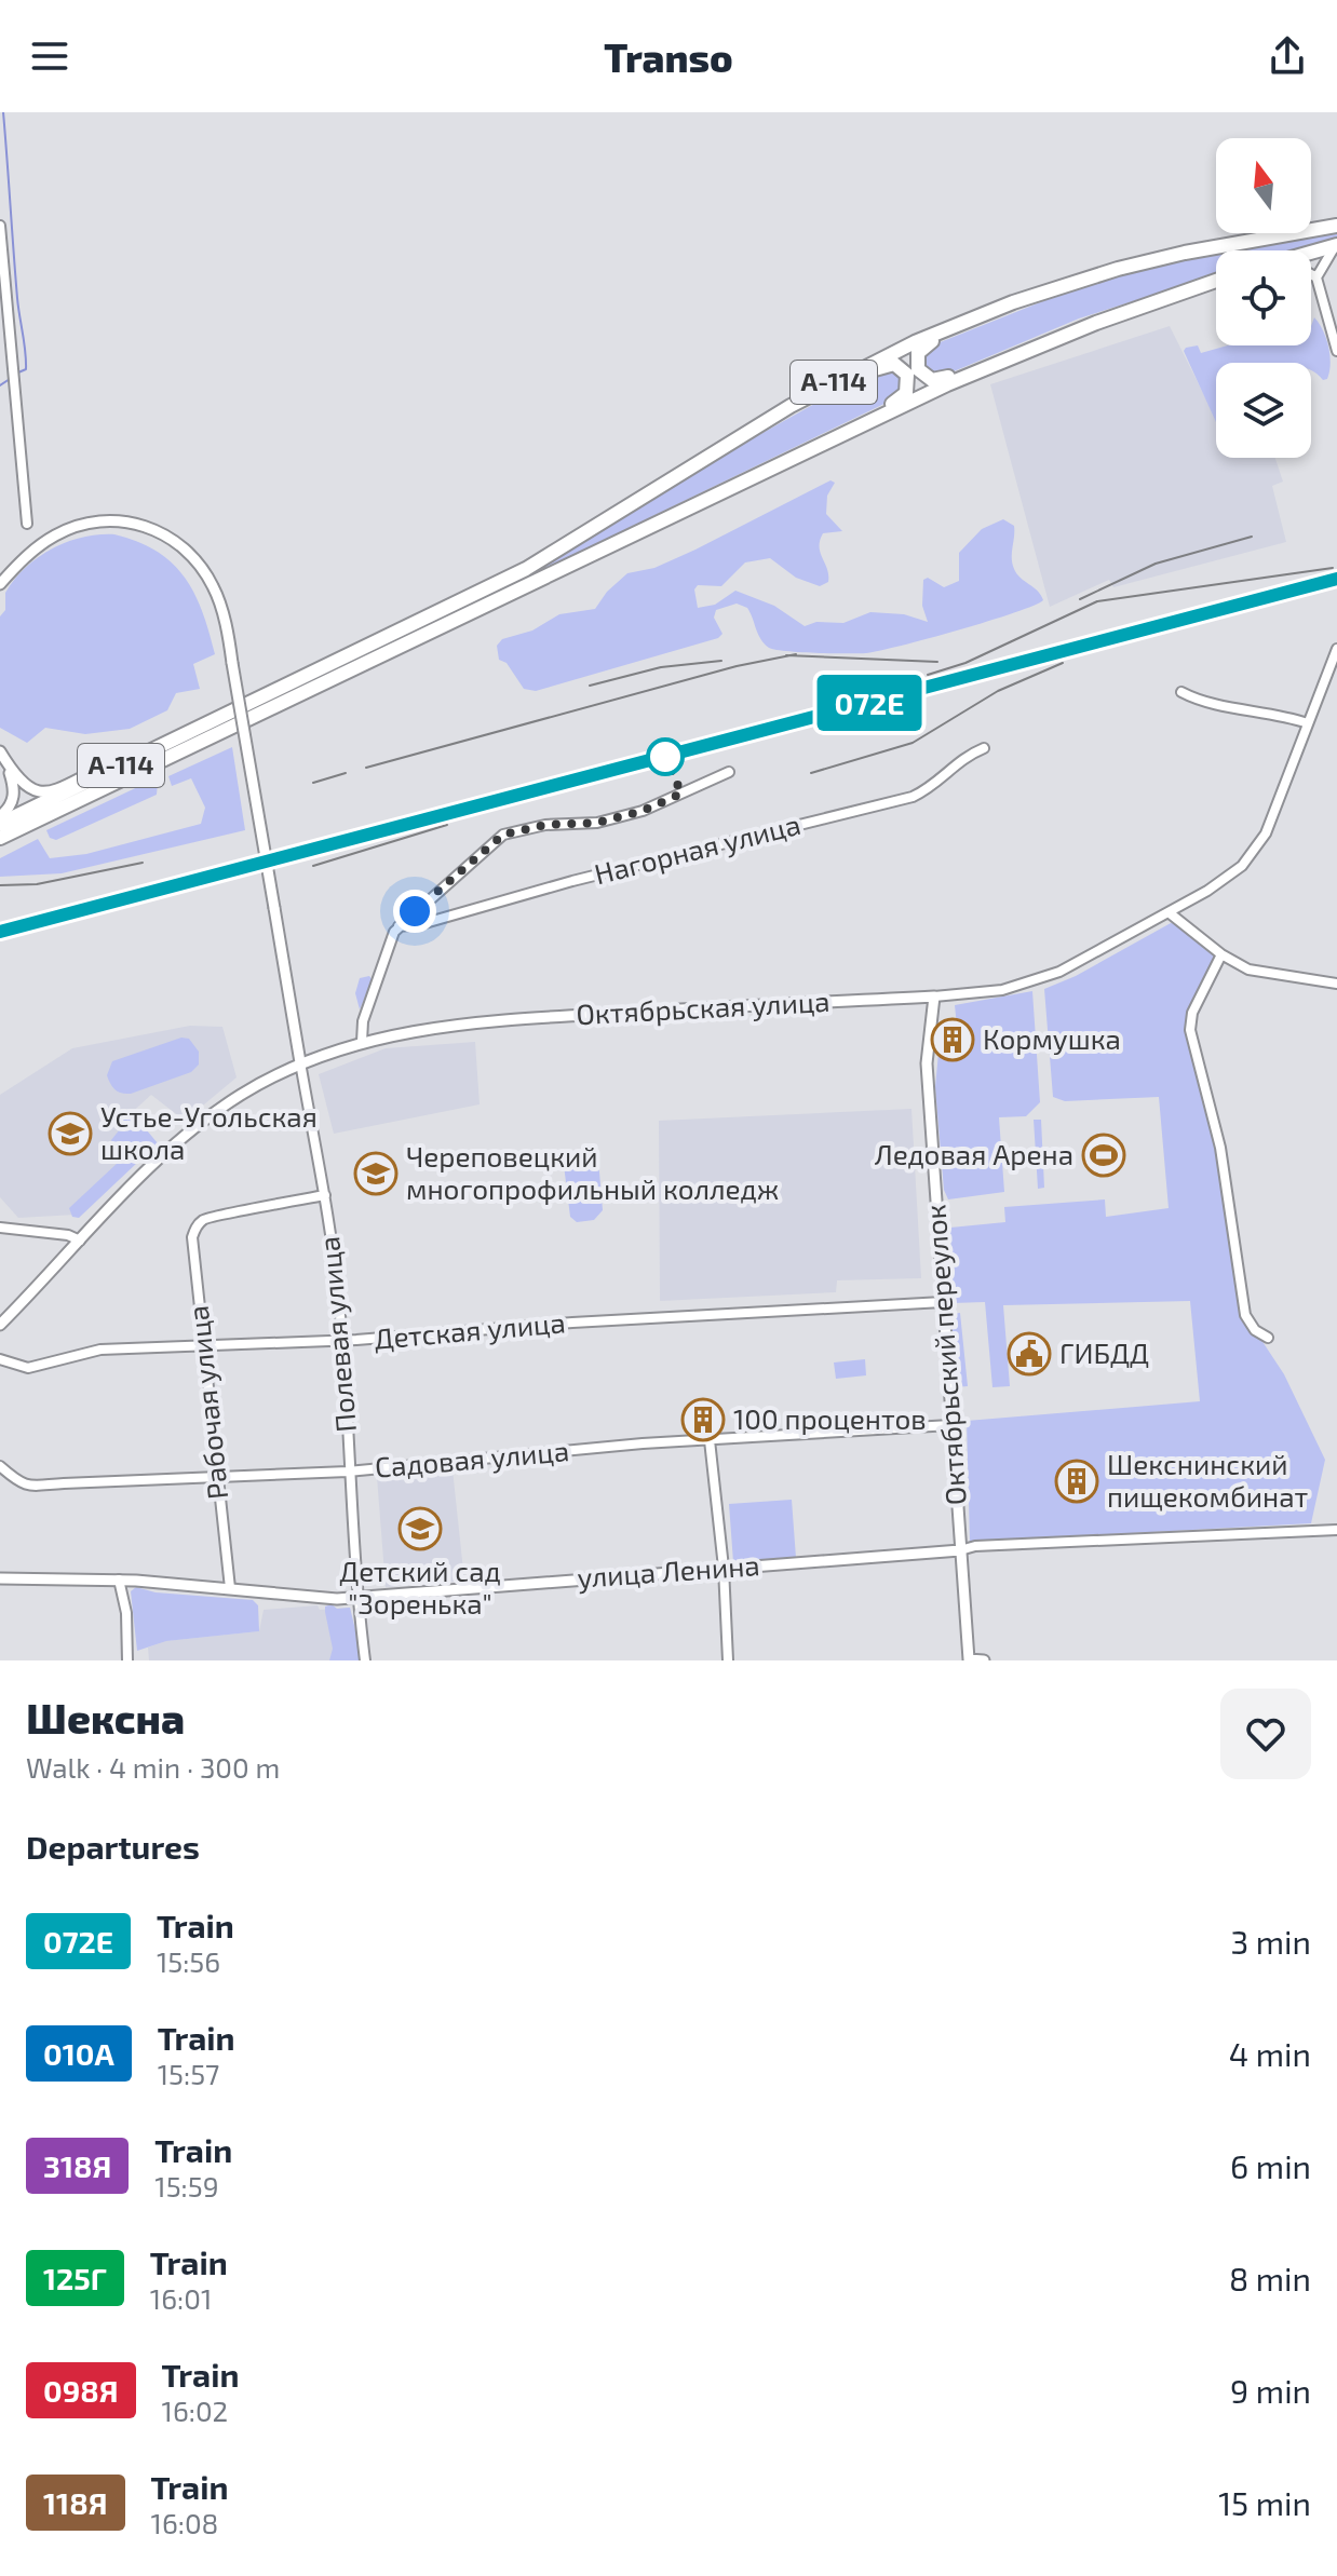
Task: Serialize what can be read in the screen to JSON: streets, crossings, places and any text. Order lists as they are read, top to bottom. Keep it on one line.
{"streets":{"highway":["А-114"],"street":["Нагорная улица","Октябрьская улица","Детская улица","Полевая улица","Октябрьский переулок","Рабочая улица","Садовая улица","улица Ленина"]},"crossings":[["Октябрьская улица","Полевая улица"],["Октябрьская улица","Октябрьский переулок"],["Детская улица","Полевая улица"],["Детская улица","Октябрьский переулок"],["Детская улица","Рабочая улица"],["Полевая улица","Рабочая улица"],["Полевая улица","Садовая улица"],["Полевая улица","улица Ленина"],["Октябрьский переулок","Садовая улица"],["Октябрьский переулок","улица Ленина"],["Рабочая улица","Садовая улица"],["Рабочая улица","улица Ленина"]],"places":{"building":["Кормушка","100 процентов","Шекснинский пищекомбинат"],"school or university":["Устье-Угольская школа","Череповецкий многопрофильный колледж","Детский сад \"Зоренька\""],"sports":["Ледовая Арена"],"public building":["ГИБДД"]},"north":"top","page":{"header":"Transo","on_map":"072Е","heading":[["Шексна","Walk · 4 min · 300 m"],"Departures"],"list":[{"mark":"072Е","name":"Train","note":"15:56","value":"3 min"},{"mark":"010А","name":"Train","note":"15:57","value":"4 min"},{"mark":"318Я","name":"Train","note":"15:59","value":"6 min"},{"mark":"125Г","name":"Train","note":"16:01","value":"8 min"},{"mark":"098Я","name":"Train","note":"16:02","value":"9 min"},{"mark":"118Я","name":"Train","note":"16:08","value":"15 min"}]}}
